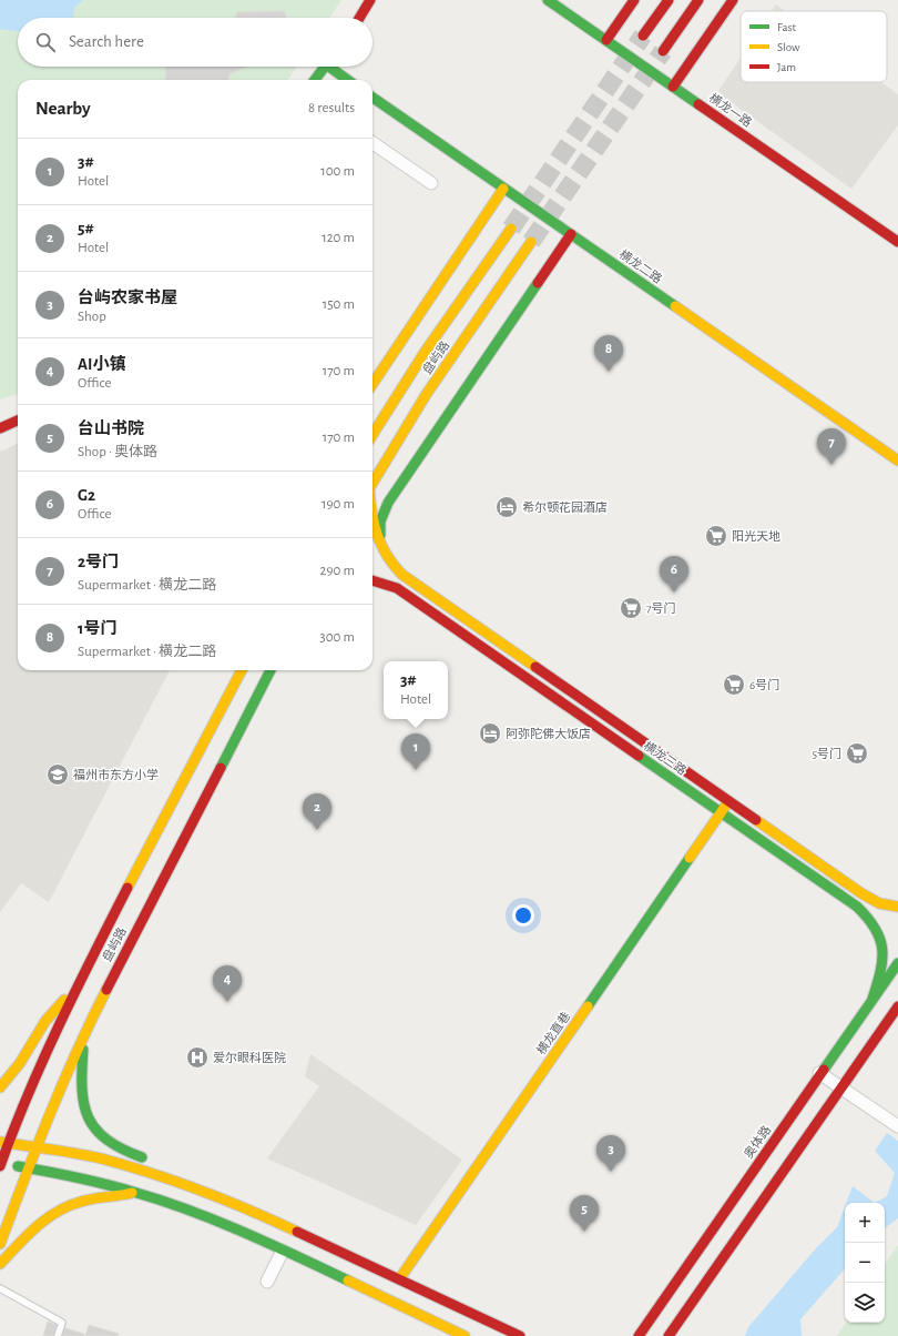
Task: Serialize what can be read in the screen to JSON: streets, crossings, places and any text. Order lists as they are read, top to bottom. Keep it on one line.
{"streets":{"main road":["横龙一路","横龙二路","盘屿路","横龙三路","横龙直巷","奥体路"]},"crossings":[["横龙三路","横龙直巷"],["横龙三路","奥体路"]],"places":{"hotel":["希尔顿花园酒店","阿弥陀佛大饭店"],"supermarket":["阳光天地","7号门","6号门","5号门"],"school or university":["福州市东方小学"],"hospital":["爱尔眼科医院"]},"legend":["Fast","Slow","Jam"],"page":{"search":"Search here","heading":["Nearby","8 results"],"list":[{"mark":"1","name":"3#","note":"Hotel","value":"100 m"},{"mark":"2","name":"5#","note":"Hotel","value":"120 m"},{"mark":"3","name":"台屿农家书屋","note":"Shop","value":"150 m"},{"mark":"4","name":"AI小镇","note":"Office","value":"170 m"},{"mark":"5","name":"台山书院","note":"Shop · 奥体路","value":"170 m"},{"mark":"6","name":"G2","note":"Office","value":"190 m"},{"mark":"7","name":"2号门","note":"Supermarket · 横龙二路","value":"290 m"},{"mark":"8","name":"1号门","note":"Supermarket · 横龙二路","value":"300 m"}],"pins":["8","7","6","1","2","4","3","5"],"popup":["3#","Hotel"],"map_buttons":["+","−"]}}
